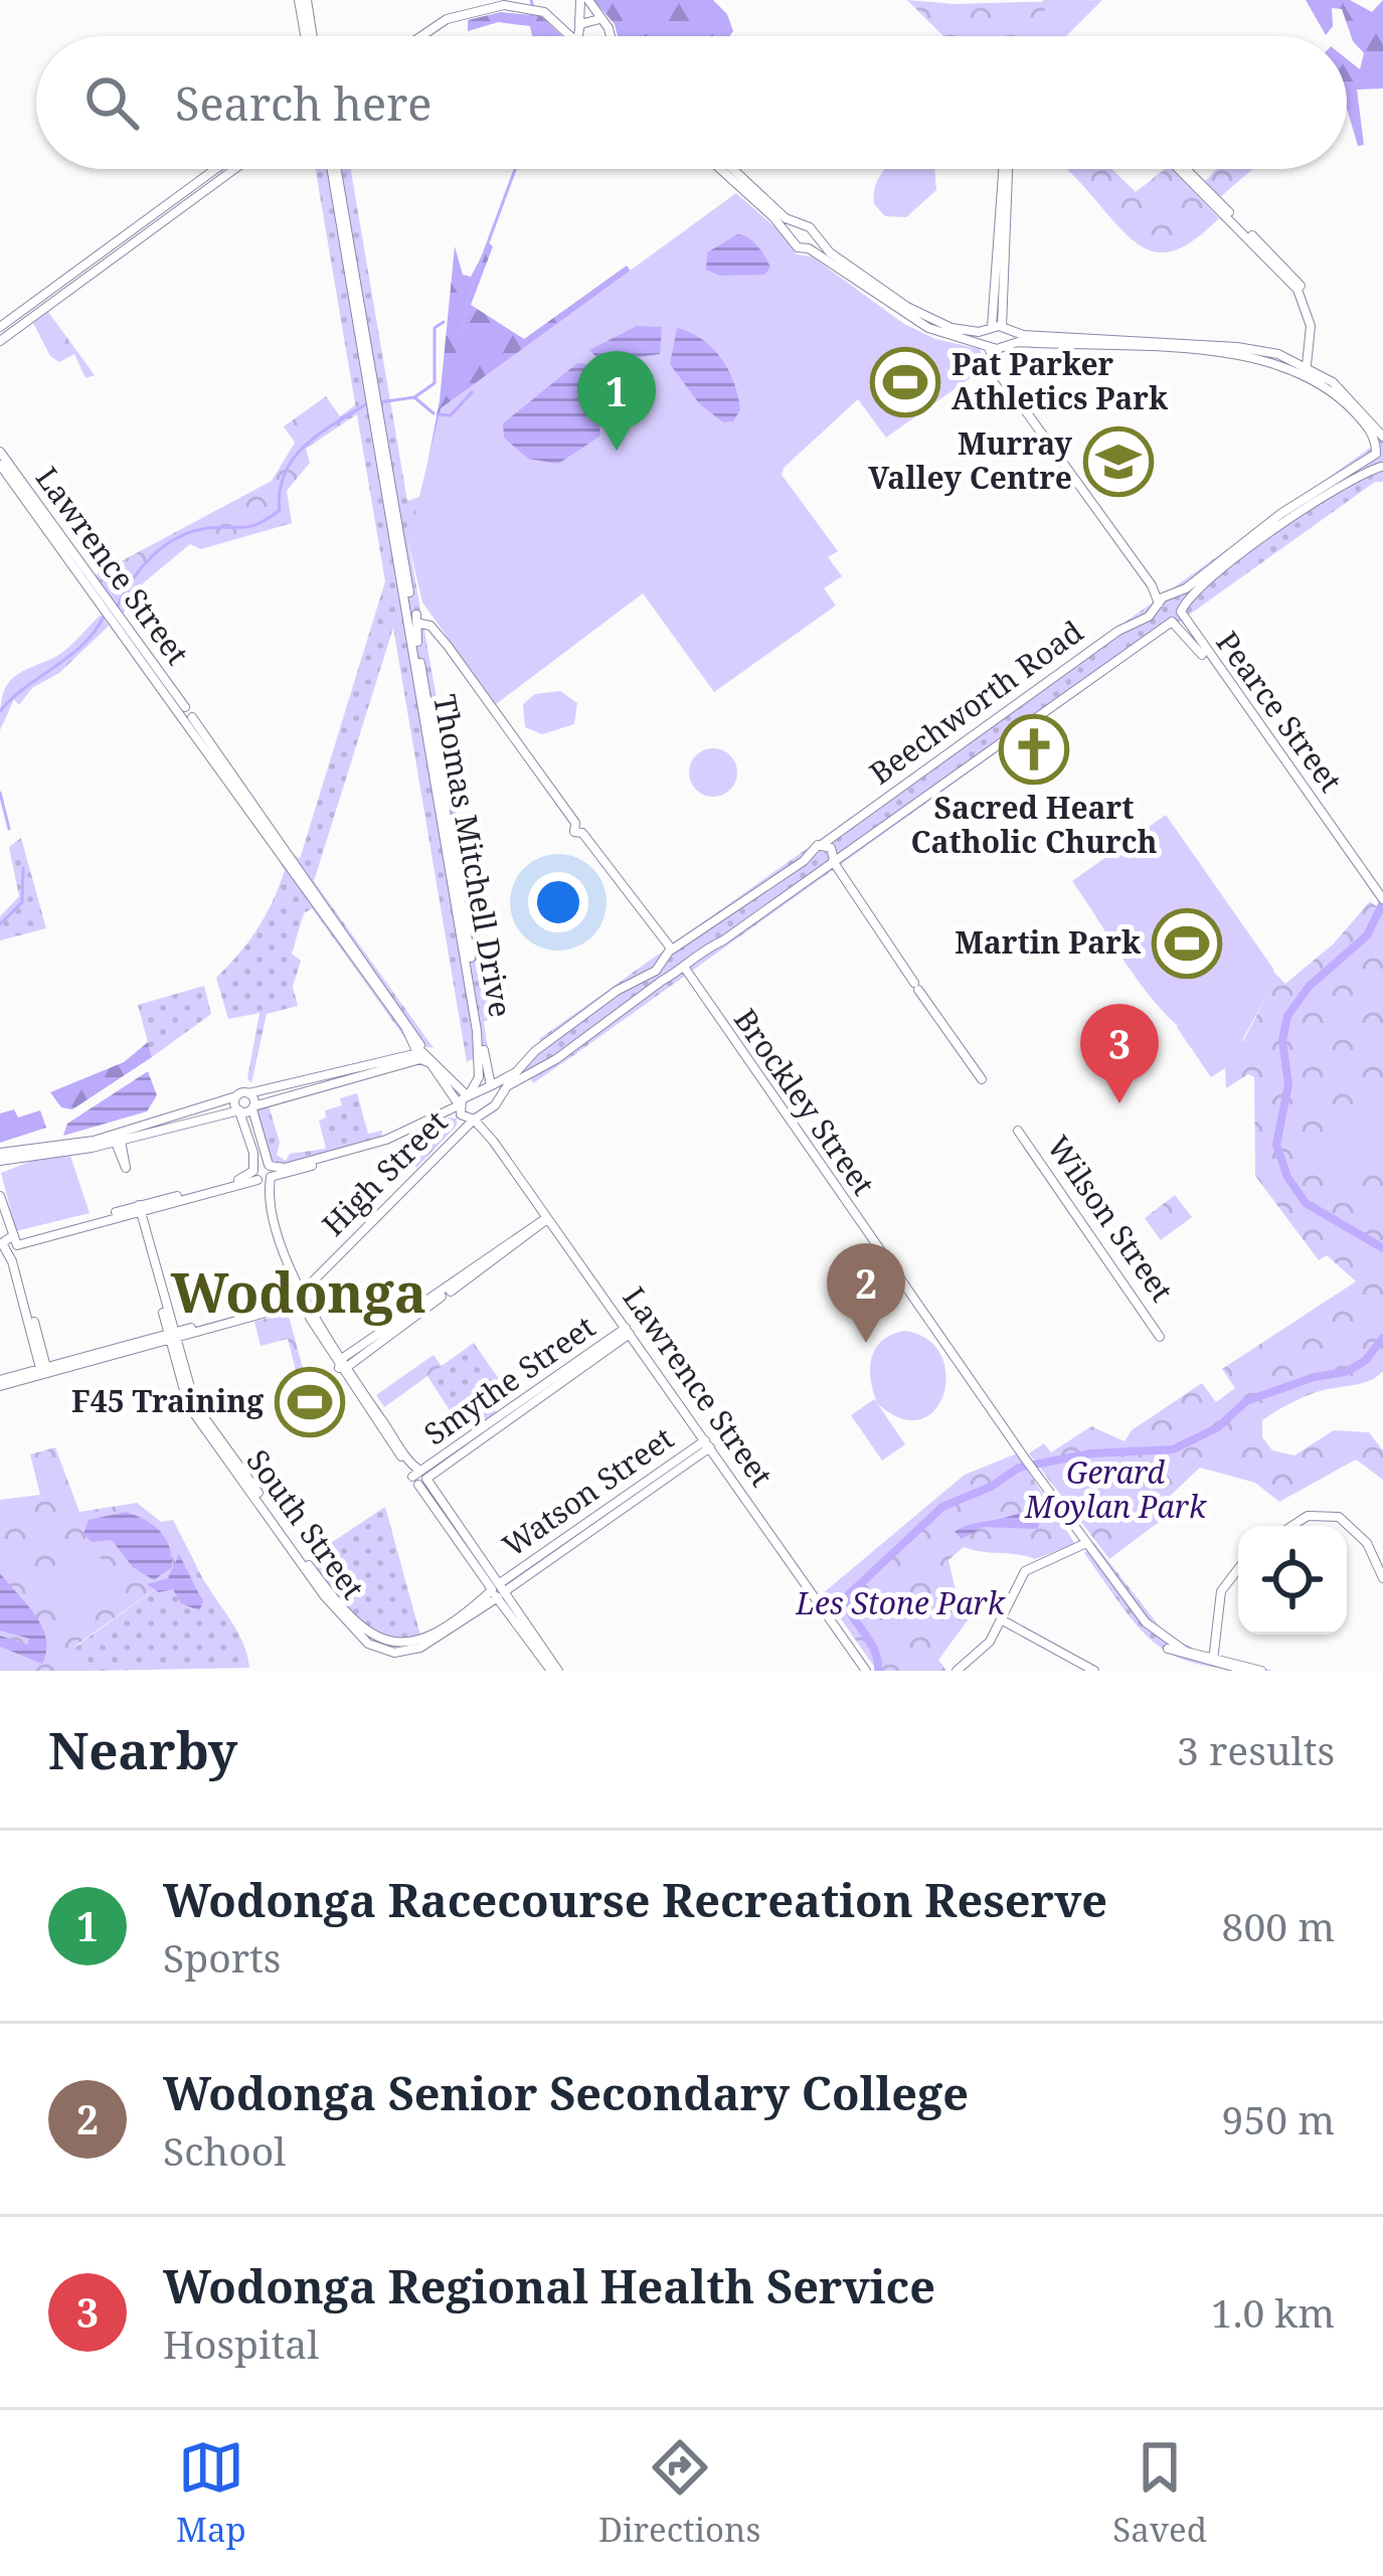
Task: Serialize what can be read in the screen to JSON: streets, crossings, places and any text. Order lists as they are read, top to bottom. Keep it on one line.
{"streets":{"main road":["Lawrence Street","Beechworth Road","Pearce Street","Thomas Mitchell Drive","Brockley Street","High Street","Wilson Street","Smythe Street","Watson Street","South Street"]},"crossings":[["Lawrence Street","Beechworth Road"],["Lawrence Street","High Street"],["Lawrence Street","Smythe Street"],["Lawrence Street","Watson Street"],["Beechworth Road","Pearce Street"],["Beechworth Road","Thomas Mitchell Drive"],["Beechworth Road","Brockley Street"],["Beechworth Road","High Street"],["Thomas Mitchell Drive","High Street"],["High Street","South Street"],["Watson Street","South Street"]],"districts":["Wodonga"],"parks":["Gerard Moylan Park","Les Stone Park"],"places":{"sports":["Pat Parker Athletics Park","Martin Park","F45 Training"],"school or university":["Murray Valley Centre"],"church":["Sacred Heart Catholic Church"]},"page":{"search":"Search here","pins":["1","3","2"],"heading":["Nearby","3 results"],"list":[{"mark":"1","name":"Wodonga Racecourse Recreation Reserve","note":"Sports","value":"800 m"},{"mark":"2","name":"Wodonga Senior Secondary College","note":"School","value":"950 m"},{"mark":"3","name":"Wodonga Regional Health Service","note":"Hospital","value":"1.0 km"}],"nav":["Map","Directions","Saved"]}}
